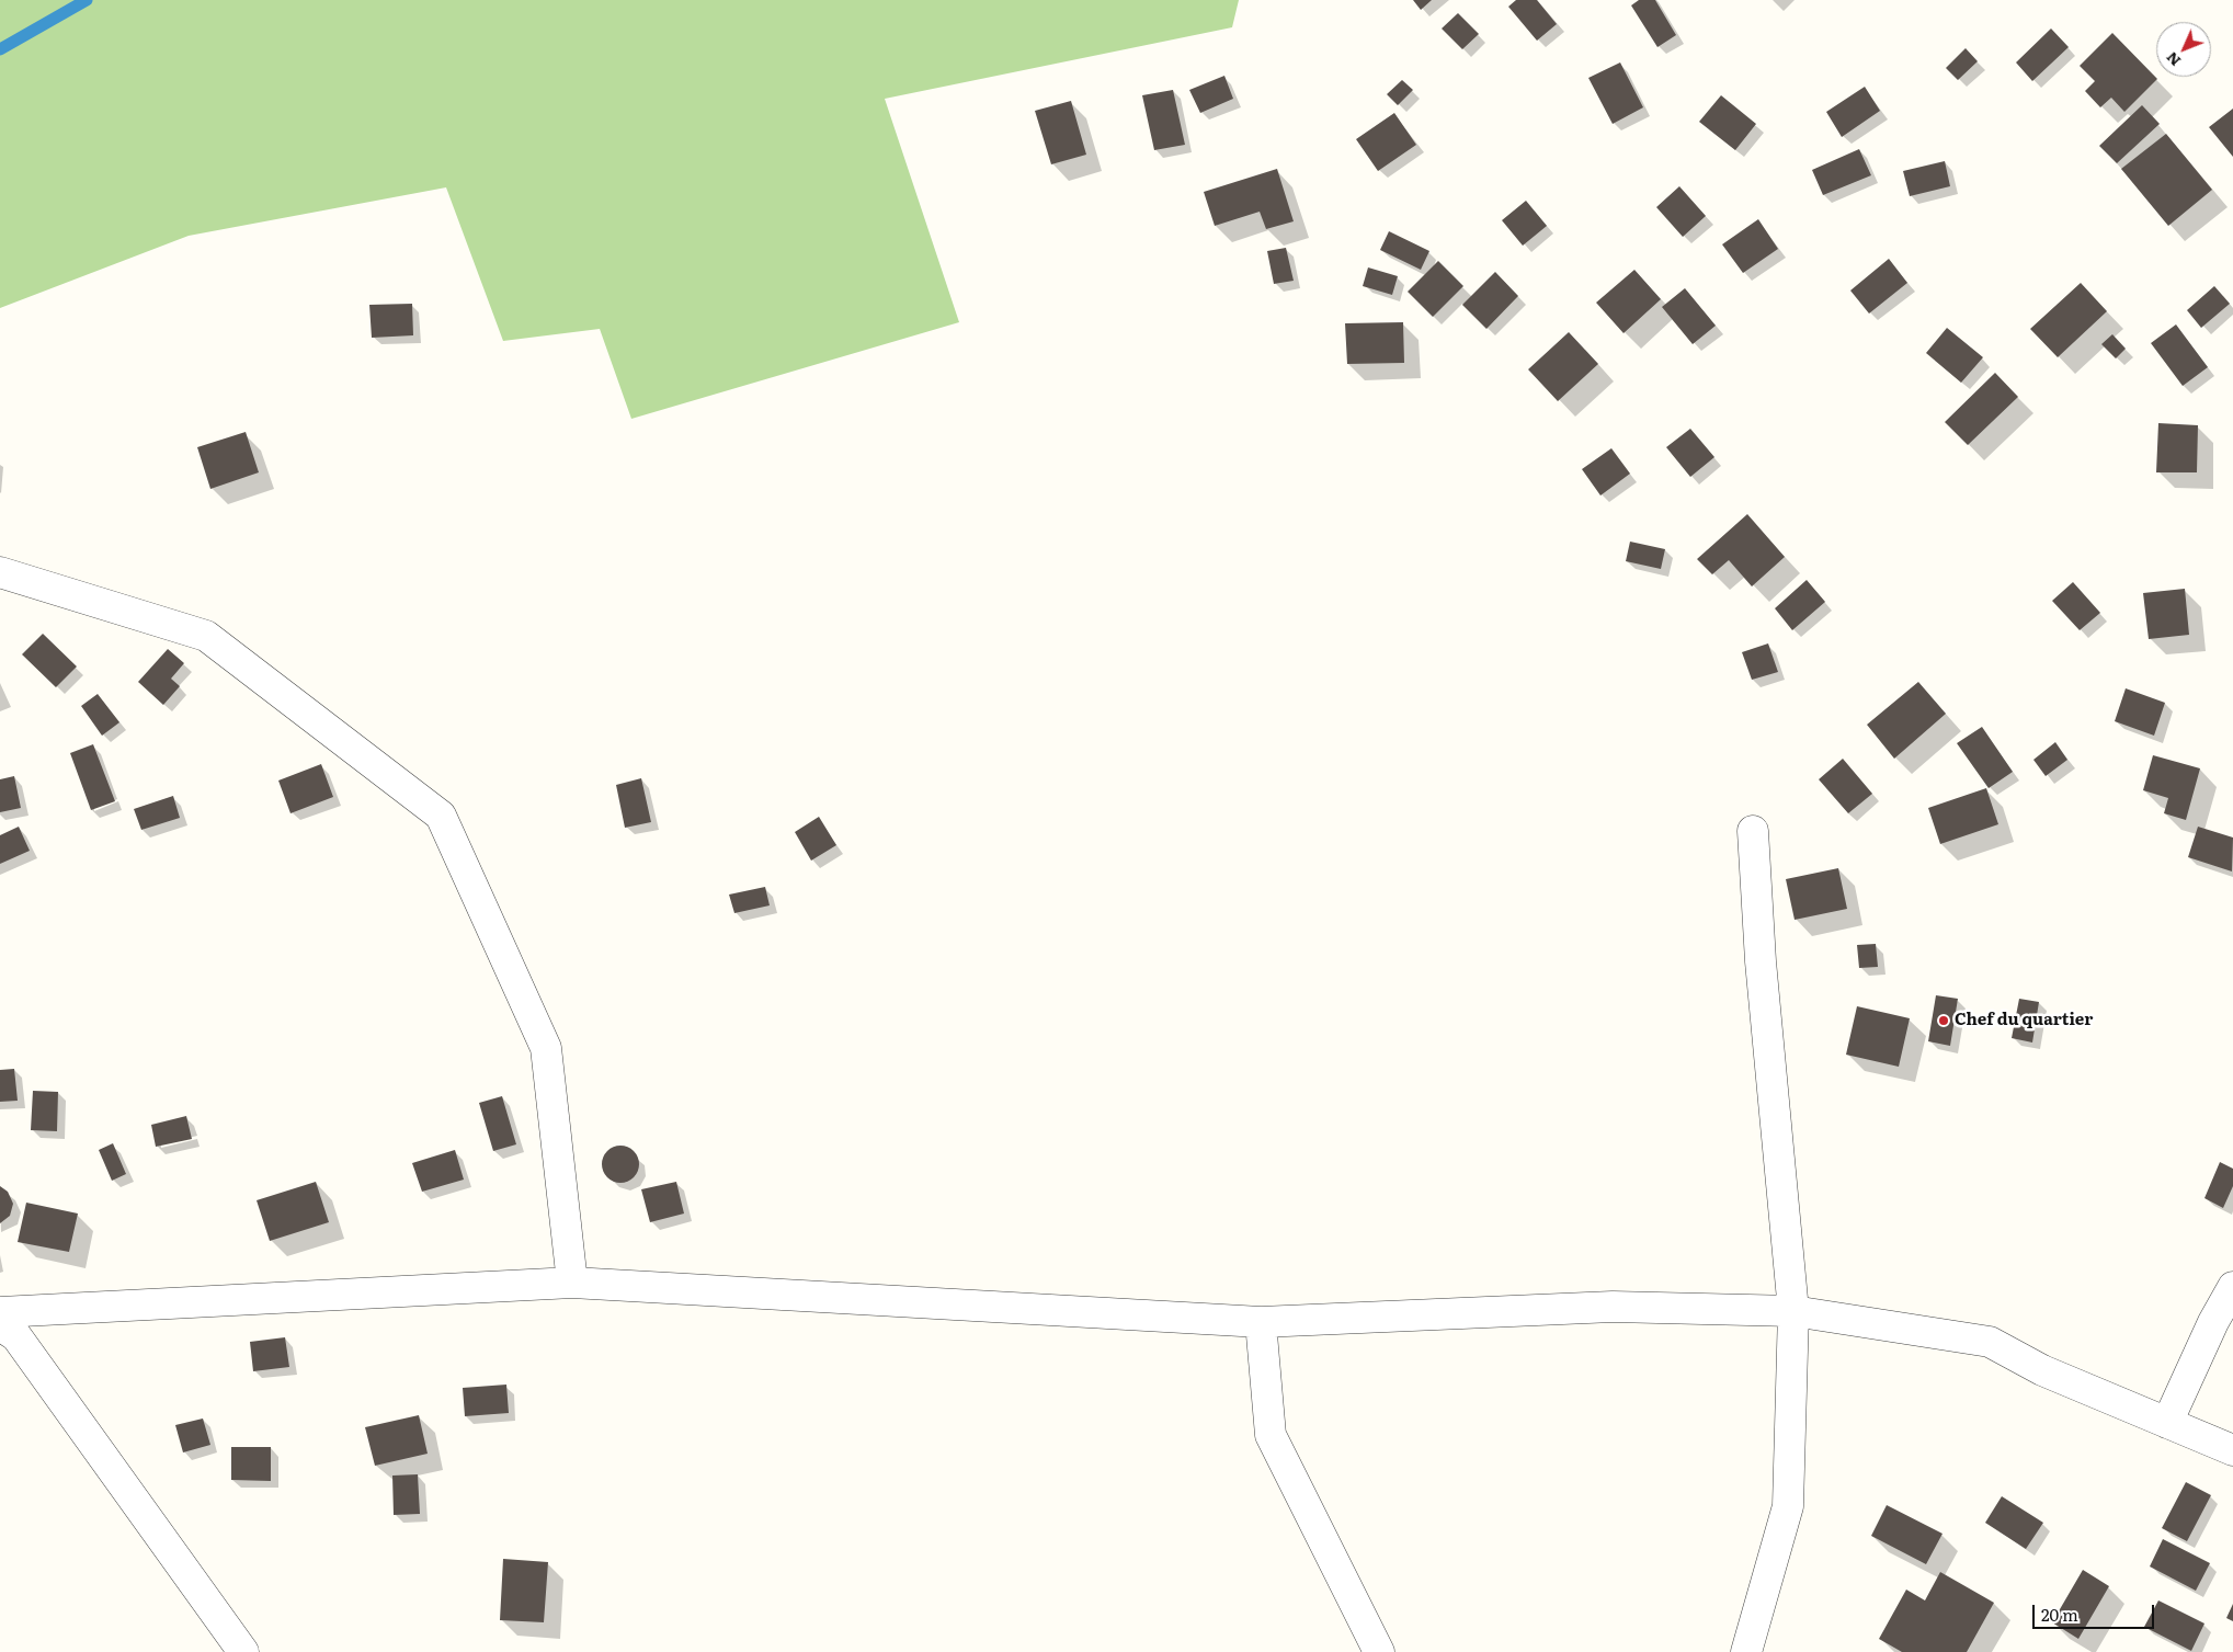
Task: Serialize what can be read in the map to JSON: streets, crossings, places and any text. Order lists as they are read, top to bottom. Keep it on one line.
{"places":["Chef du quartier"],"scale_bar":"20 m","north":"bottom left"}
